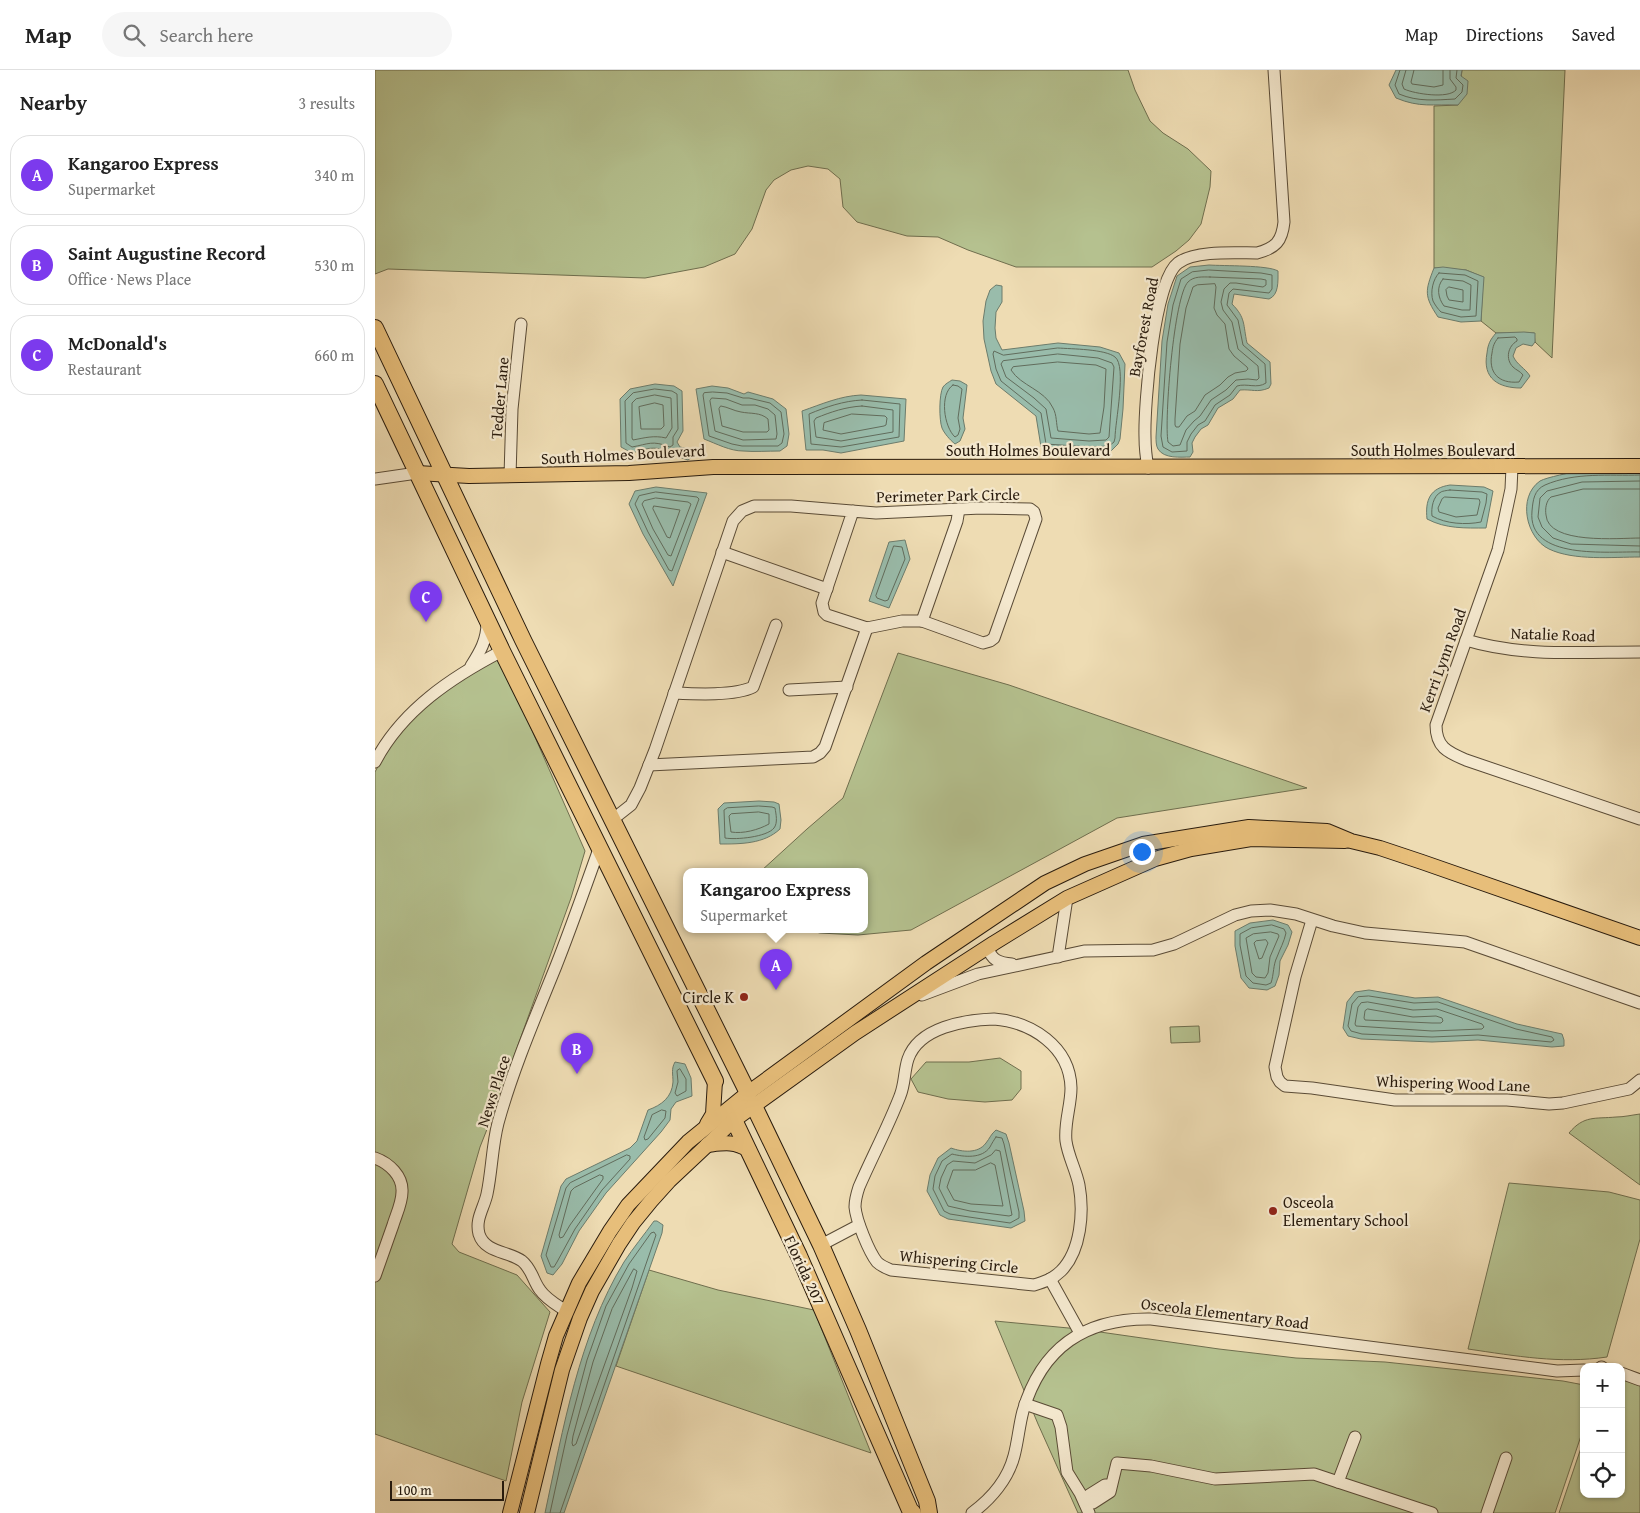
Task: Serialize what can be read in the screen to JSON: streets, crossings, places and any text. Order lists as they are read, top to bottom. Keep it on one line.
{"streets":{"highway":["Florida 207"],"main road":["South Holmes Boulevard"],"street":["Bayforest Road","Tedder Lane","Perimeter Park Circle","Natalie Road","Kerri Lynn Road","Whispering Wood Lane","News Place","Whispering Circle","Osceola Elementary Road"]},"crossings":[["Bayforest Road","South Holmes Boulevard"],["Tedder Lane","South Holmes Boulevard"],["South Holmes Boulevard","Kerri Lynn Road"],["Natalie Road","Kerri Lynn Road"]],"places":["Circle K","Osceola Elementary School"],"scale_bar":"100 m","page":{"header":"Map","search":"Search here","nav":["Map","Directions","Saved"],"heading":["Nearby","3 results"],"list":[{"mark":"A","name":"Kangaroo Express","note":"Supermarket","value":"340 m"},{"mark":"B","name":"Saint Augustine Record","note":"Office · News Place","value":"530 m"},{"mark":"C","name":"McDonald's","note":"Restaurant","value":"660 m"}],"pins":["C","A","B"],"popup":["Kangaroo Express","Supermarket"],"map_buttons":["+","−"],"scale":"100 m"}}
